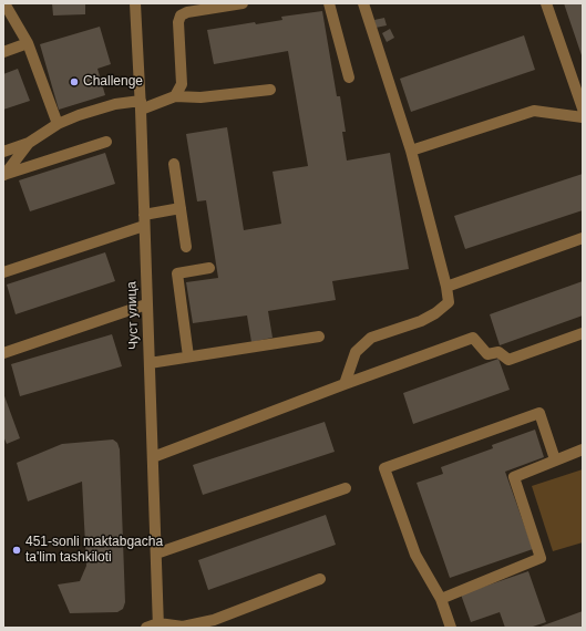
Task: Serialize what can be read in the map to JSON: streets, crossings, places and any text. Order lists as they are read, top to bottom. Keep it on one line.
{"streets":{"street":["Чуст улица"]},"places":["Challenge","451-sonli maktabgacha ta'lim tashkiloti"]}
